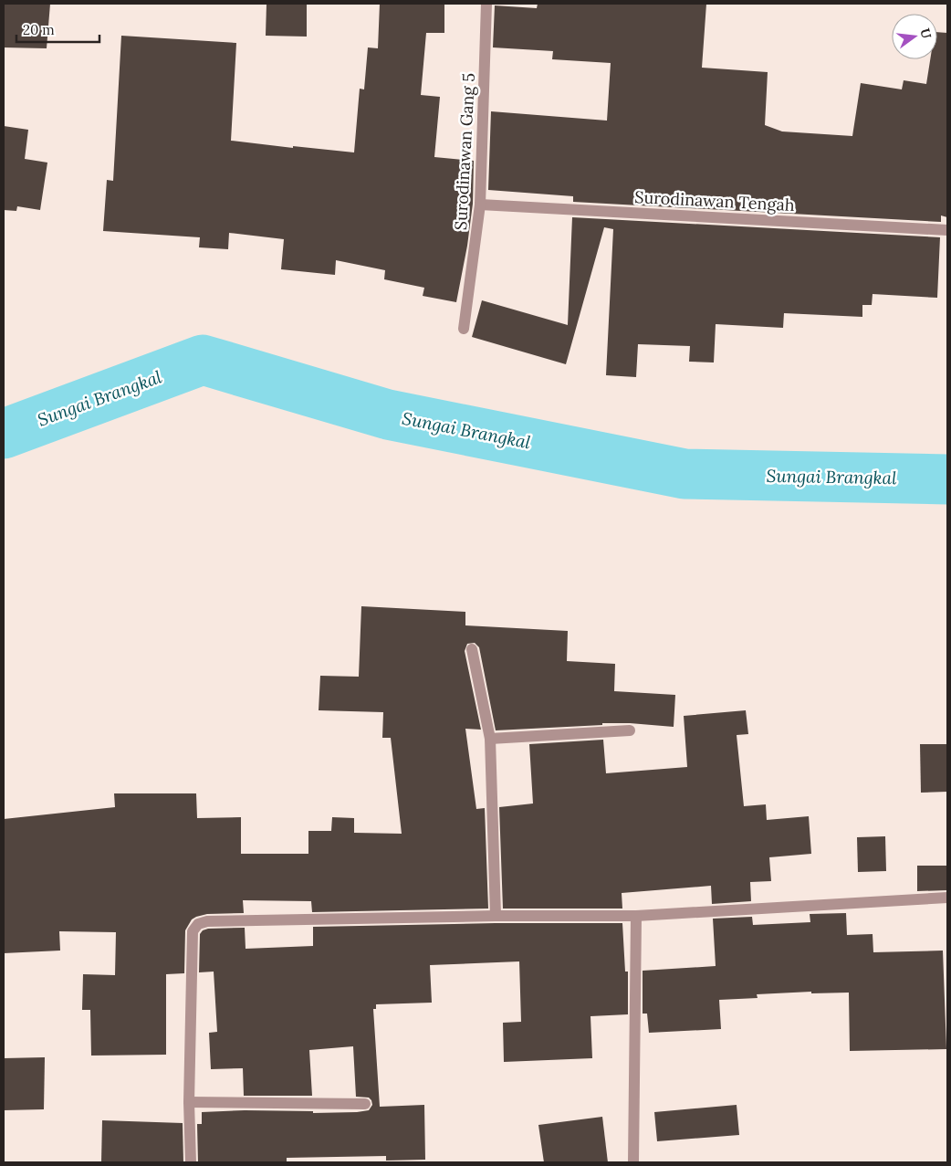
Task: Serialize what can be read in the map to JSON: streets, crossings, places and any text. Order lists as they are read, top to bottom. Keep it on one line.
{"streets":{"street":["Surodinawan Gang 5","Surodinawan Tengah"]},"crossings":[["Surodinawan Gang 5","Surodinawan Tengah"]],"water":["Sungai Brangkal"],"scale_bar":"20 m","north":"right"}
